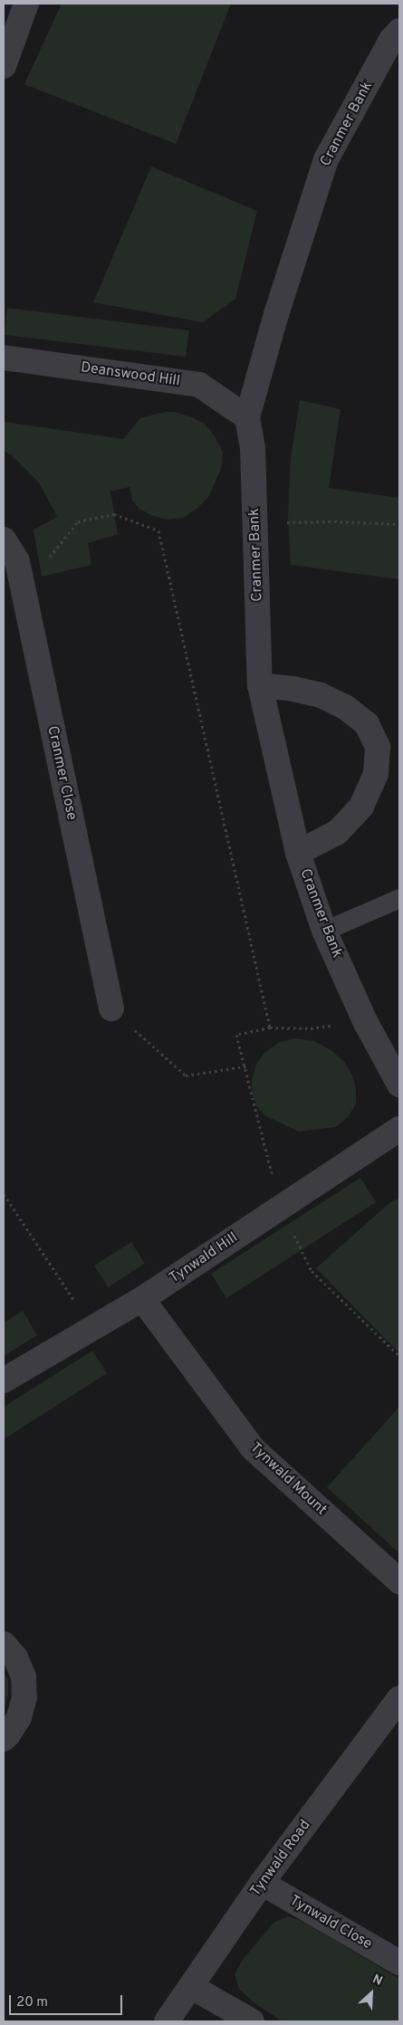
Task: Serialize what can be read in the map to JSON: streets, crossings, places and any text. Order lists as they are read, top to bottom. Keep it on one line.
{"streets":{"street":["Cranmer Bank","Deanswood Hill","Cranmer Close","Tynwald Hill","Tynwald Mount","Tynwald Road","Tynwald Close"]},"crossings":[["Cranmer Bank","Deanswood Hill"],["Tynwald Hill","Tynwald Mount"],["Tynwald Road","Tynwald Close"]],"scale_bar":"20 m","north":"top right"}
